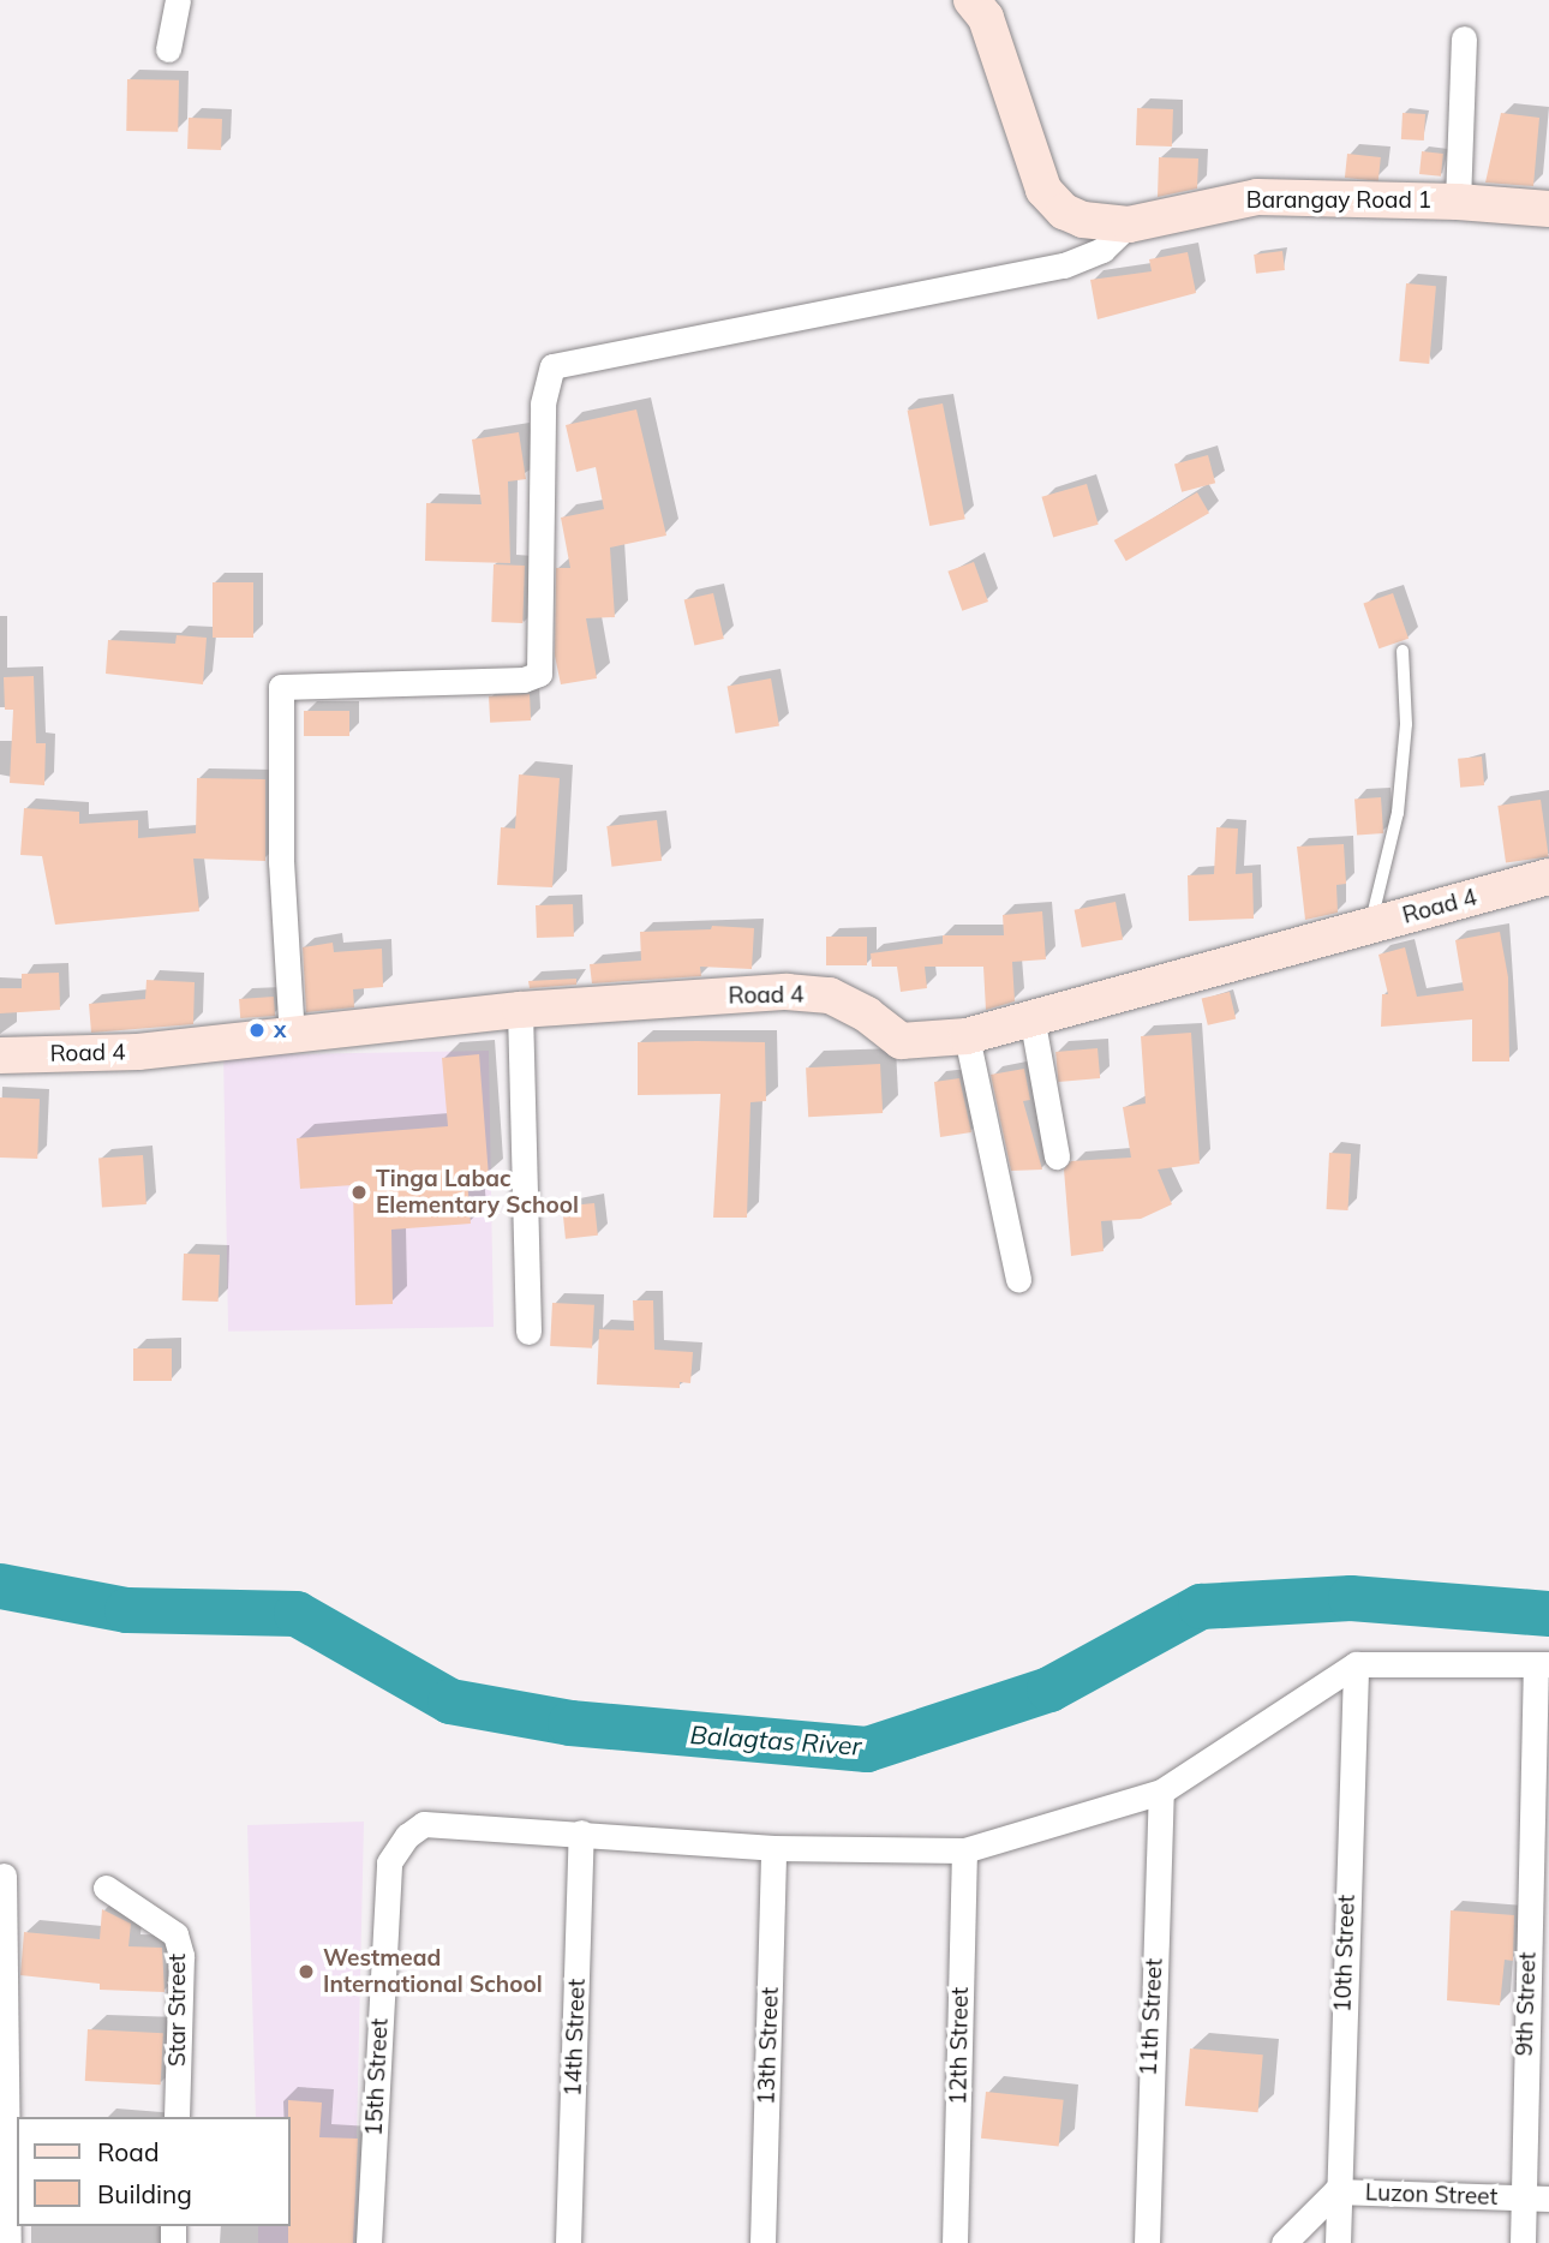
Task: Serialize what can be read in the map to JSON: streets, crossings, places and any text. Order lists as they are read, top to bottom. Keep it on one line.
{"streets":{"street":["Barangay Road 1","Road 4","10th Street","9th Street","Star Street","11th Street","14th Street","13th Street","12th Street","15th Street","Luzon Street"]},"crossings":[["10th Street","Luzon Street"],["9th Street","Luzon Street"],["14th Street","15th Street"]],"water":["Balagtas River"],"places":["x","Tinga Labac Elementary School","Westmead International School"],"legend":["Road","Building"]}
